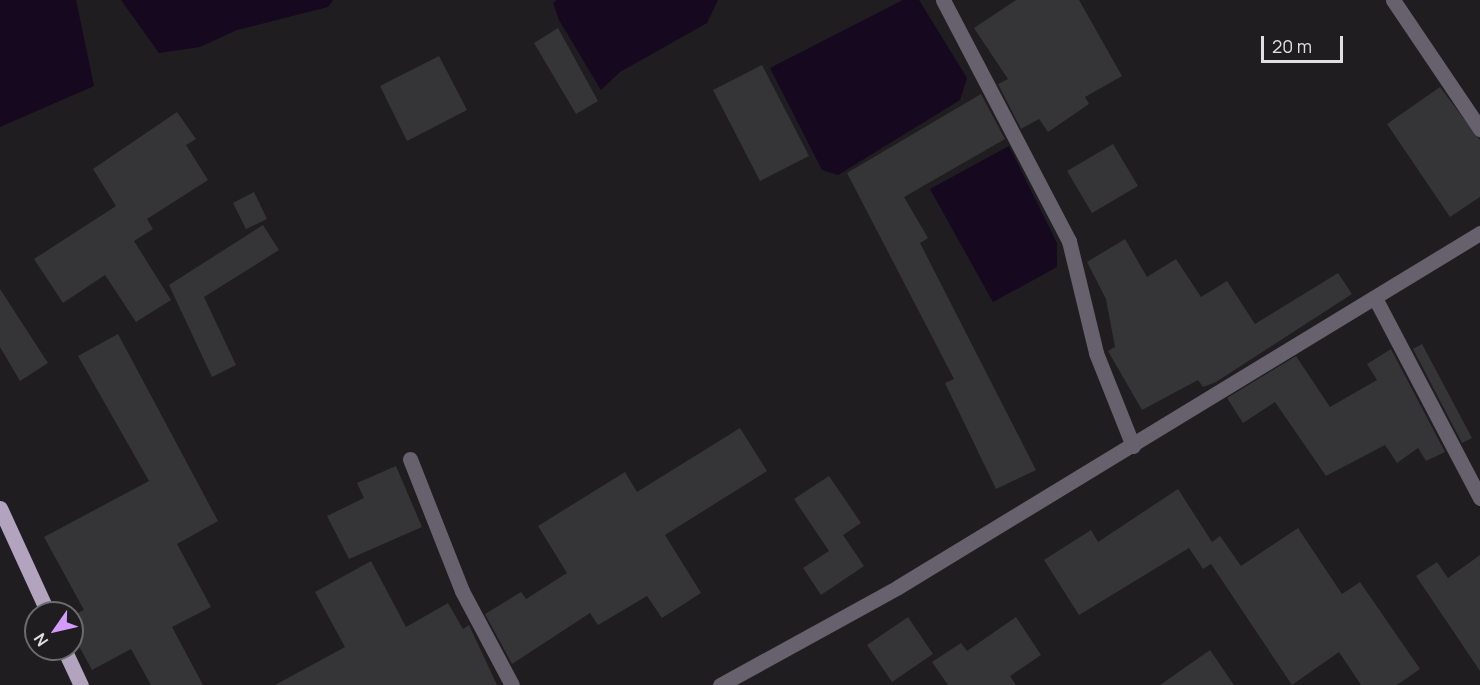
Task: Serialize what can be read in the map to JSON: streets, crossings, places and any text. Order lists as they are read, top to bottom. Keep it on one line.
{"scale_bar":"20 m","north":"bottom left"}
